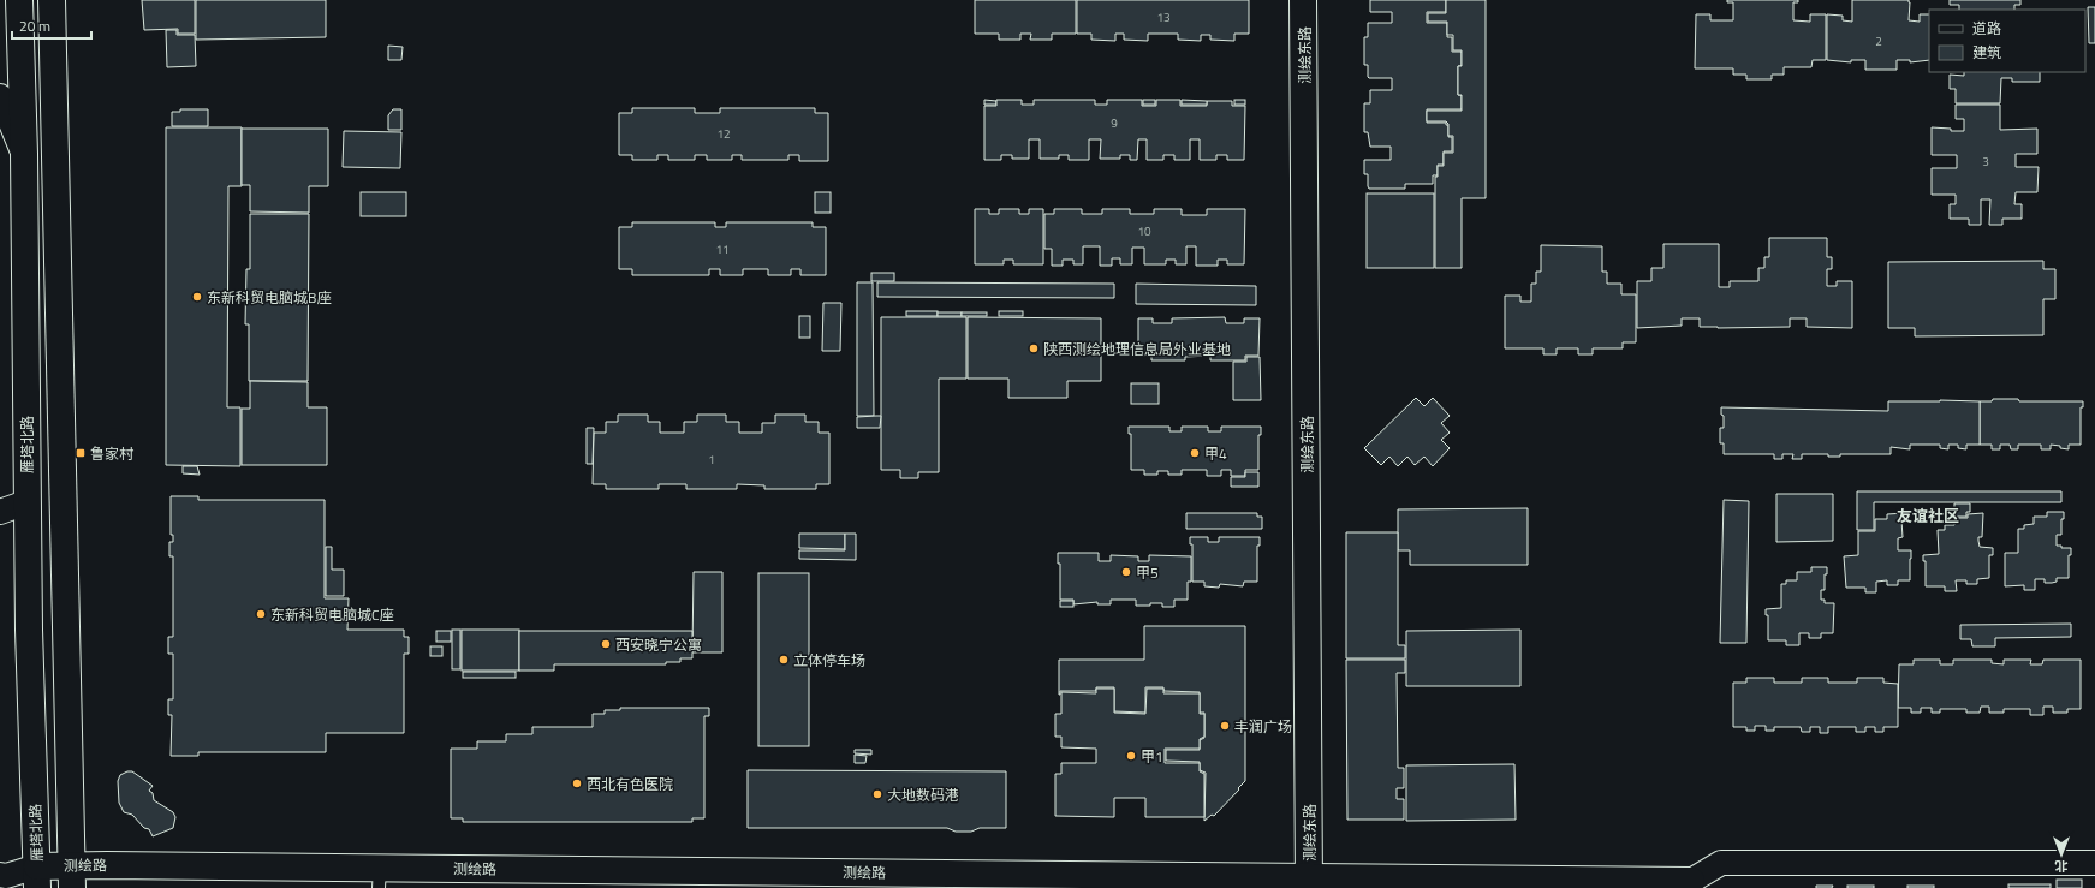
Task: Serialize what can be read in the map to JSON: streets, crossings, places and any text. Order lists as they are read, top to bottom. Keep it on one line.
{"streets":{"street":["测绘东路","雁塔北路","测绘路"]},"crossings":[["测绘东路","测绘路"],["雁塔北路","测绘路"]],"districts":["友谊社区"],"places":{"other":["东新科贸电脑城B座","陕西测绘地理信息局外业基地","甲4","甲5","东新科贸电脑城C座","西安晓宁公寓","立体停车场","丰润广场","甲1","西北有色医院","大地数码港"],"transit":["鲁家村"]},"house_numbers":["13","2","9","12","3","10","11","1"],"legend":["道路","建筑"],"scale_bar":"20 m","north":"bottom"}
